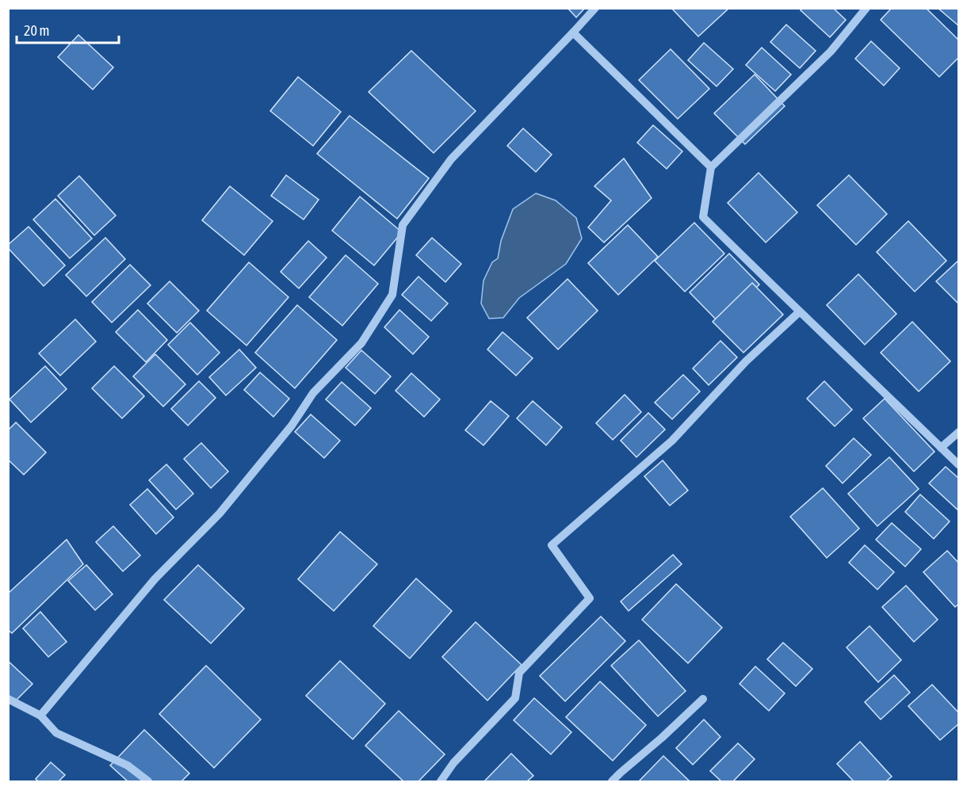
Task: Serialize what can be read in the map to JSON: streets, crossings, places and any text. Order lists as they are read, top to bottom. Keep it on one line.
{"scale_bar":"20 m"}
